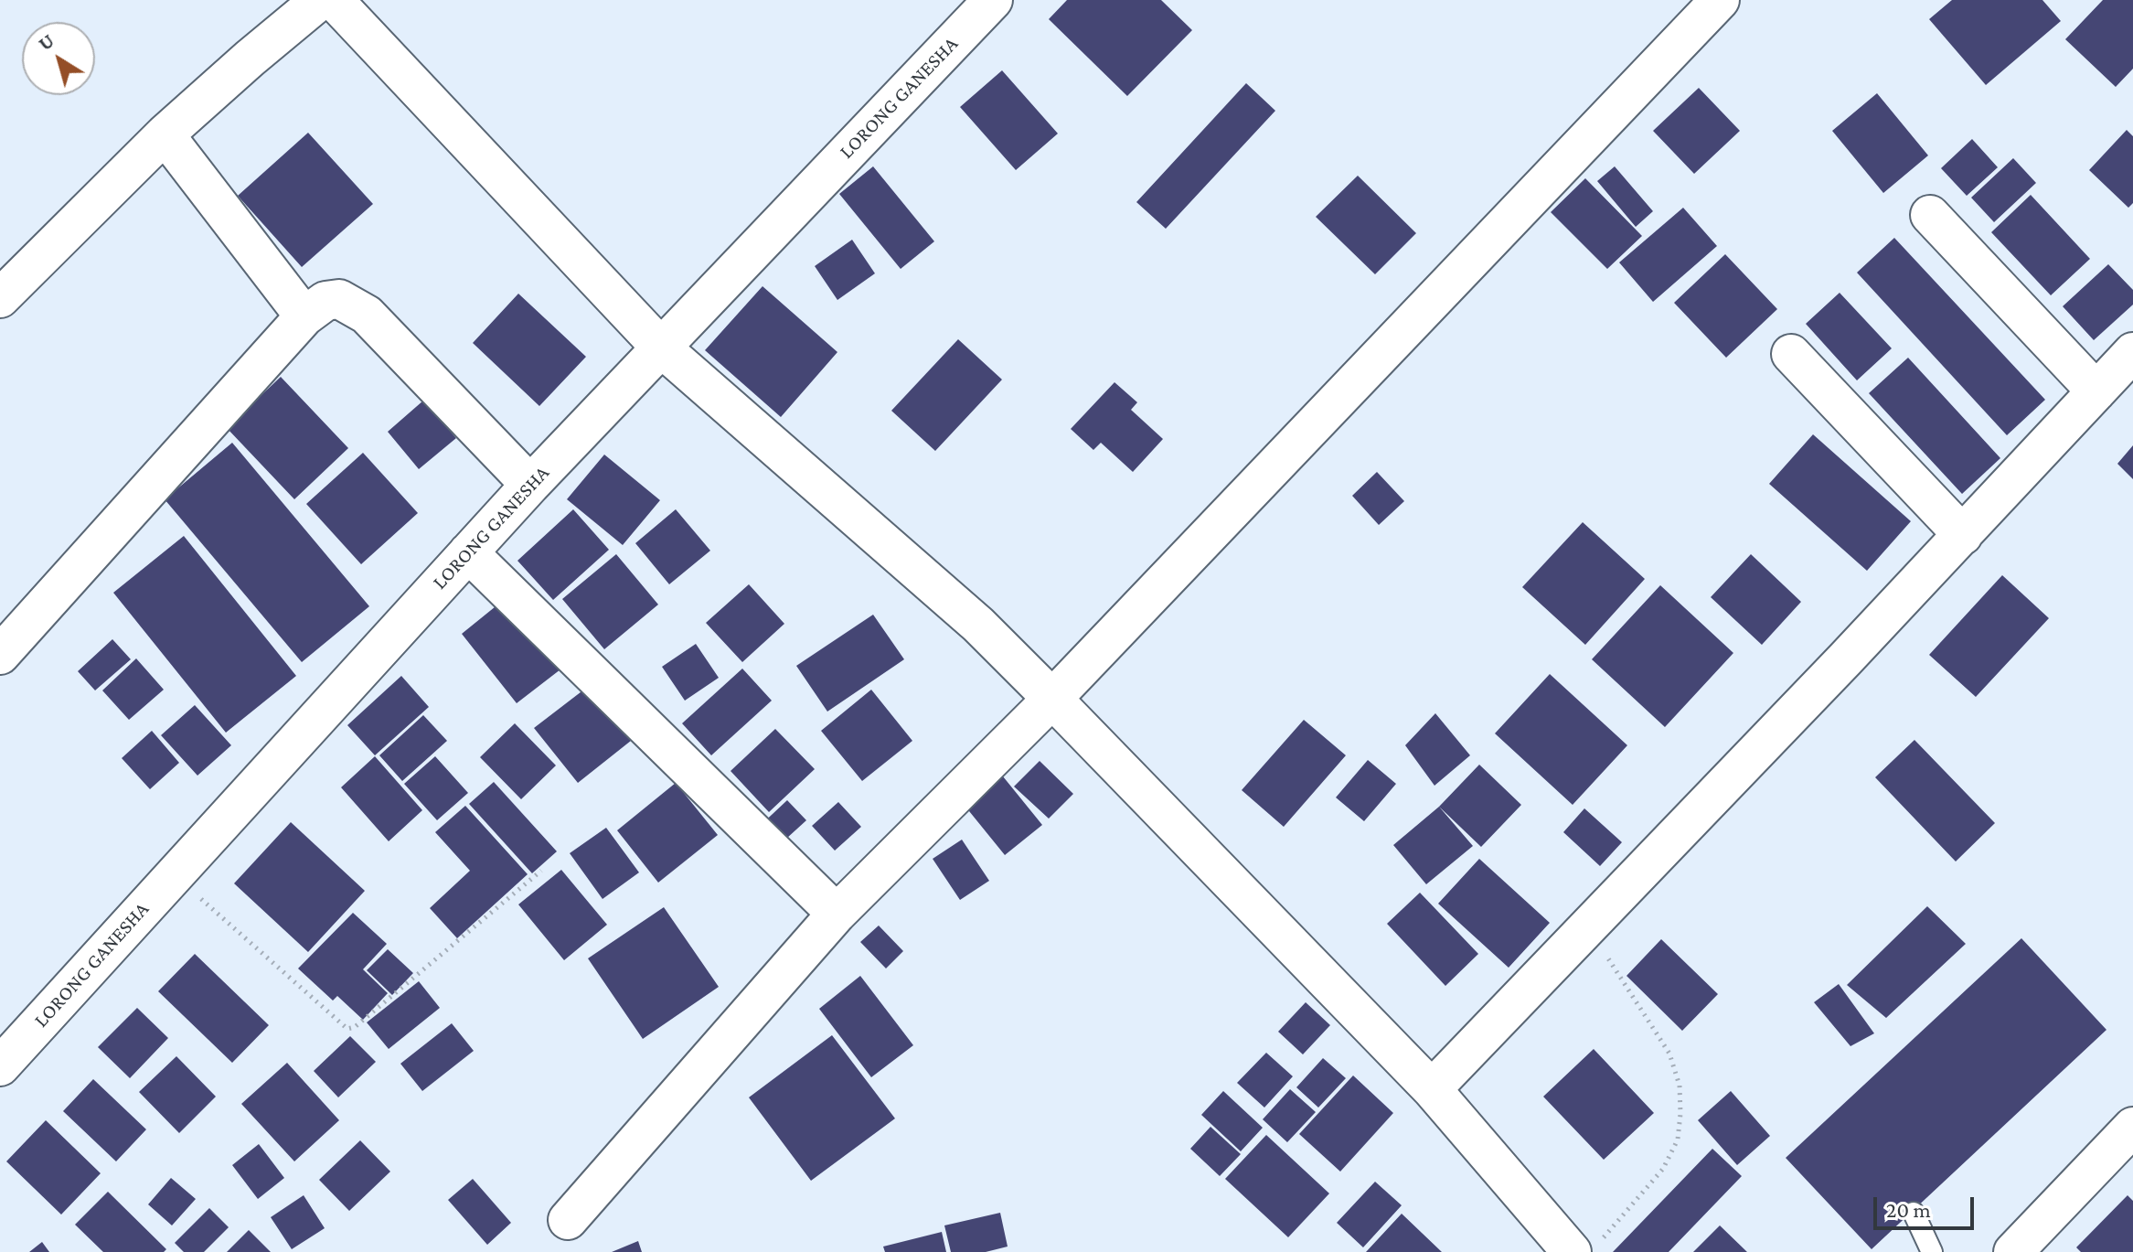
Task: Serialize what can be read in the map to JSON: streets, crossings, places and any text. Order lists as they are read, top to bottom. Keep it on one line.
{"streets":{"street":["LORONG GANESHA"]},"scale_bar":"20 m","north":"top left"}
